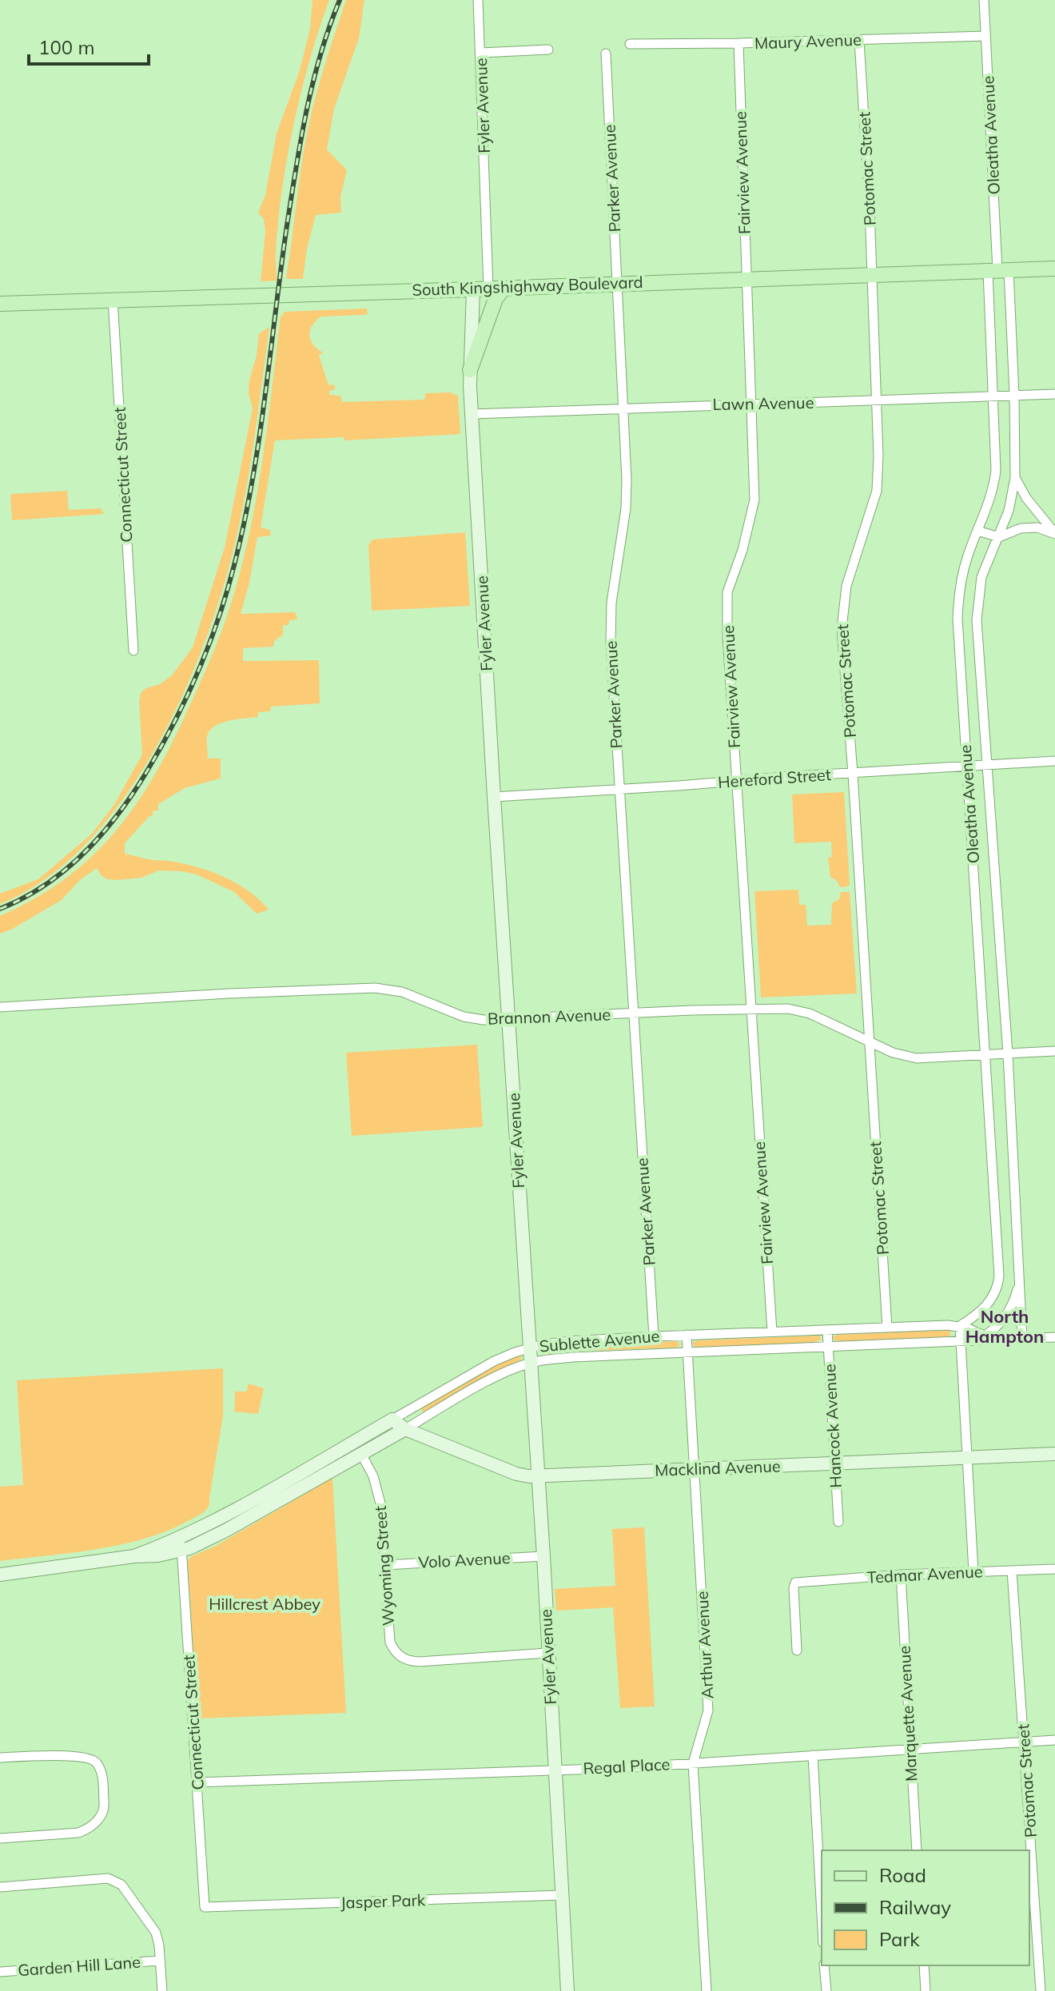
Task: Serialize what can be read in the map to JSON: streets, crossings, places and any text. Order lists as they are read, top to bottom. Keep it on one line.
{"streets":{"main road":["South Kingshighway Boulevard"],"street":["Maury Avenue","Fyler Avenue","Oleatha Avenue","Potomac Street","Fairview Avenue","Parker Avenue","Lawn Avenue","Connecticut Street","Hereford Street","Brannon Avenue","Sublette Avenue","Hancock Avenue","Macklind Avenue","Volo Avenue","Wyoming Street","Tedmar Avenue","Arthur Avenue","Marquette Avenue","Regal Place","Jasper Park","Garden Hill Lane"]},"crossings":[["Maury Avenue","Oleatha Avenue"],["Maury Avenue","Potomac Street"],["Maury Avenue","Fairview Avenue"],["Fyler Avenue","South Kingshighway Boulevard"],["Fyler Avenue","Lawn Avenue"],["Fyler Avenue","Hereford Street"],["Fyler Avenue","Brannon Avenue"],["Fyler Avenue","Sublette Avenue"],["Fyler Avenue","Macklind Avenue"],["Fyler Avenue","Volo Avenue"],["Fyler Avenue","Wyoming Street"],["Fyler Avenue","Regal Place"],["Fyler Avenue","Jasper Park"],["Oleatha Avenue","South Kingshighway Boulevard"],["Oleatha Avenue","Lawn Avenue"],["Oleatha Avenue","Hereford Street"],["Oleatha Avenue","Brannon Avenue"],["Oleatha Avenue","Sublette Avenue"],["Potomac Street","South Kingshighway Boulevard"],["Potomac Street","Lawn Avenue"],["Potomac Street","Hereford Street"],["Potomac Street","Brannon Avenue"],["Potomac Street","Sublette Avenue"],["Potomac Street","Tedmar Avenue"],["Potomac Street","Regal Place"],["Fairview Avenue","South Kingshighway Boulevard"],["Fairview Avenue","Lawn Avenue"],["Fairview Avenue","Hereford Street"],["Fairview Avenue","Brannon Avenue"],["Fairview Avenue","Sublette Avenue"],["Parker Avenue","South Kingshighway Boulevard"],["Parker Avenue","Lawn Avenue"],["Parker Avenue","Hereford Street"],["Parker Avenue","Brannon Avenue"],["Parker Avenue","Sublette Avenue"],["South Kingshighway Boulevard","Connecticut Street"],["Connecticut Street","Sublette Avenue"],["Connecticut Street","Regal Place"],["Connecticut Street","Jasper Park"],["Sublette Avenue","Hancock Avenue"],["Sublette Avenue","Macklind Avenue"],["Sublette Avenue","Wyoming Street"],["Sublette Avenue","Arthur Avenue"],["Hancock Avenue","Macklind Avenue"],["Macklind Avenue","Arthur Avenue"],["Volo Avenue","Wyoming Street"],["Tedmar Avenue","Marquette Avenue"],["Arthur Avenue","Regal Place"],["Marquette Avenue","Regal Place"]],"districts":["North Hampton"],"parks":["Hillcrest Abbey"],"legend":["Road","Railway","Park"],"scale_bar":"100 m"}
